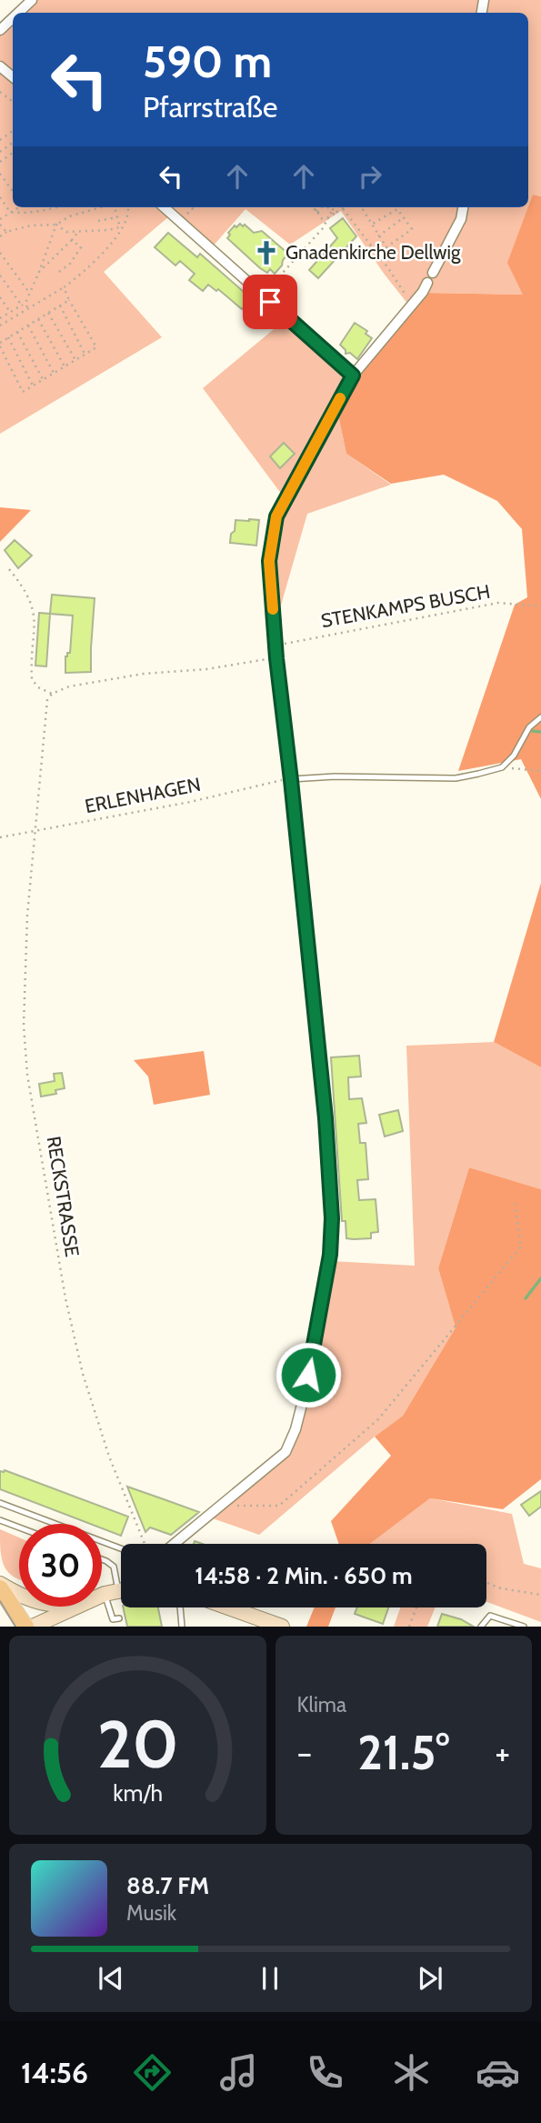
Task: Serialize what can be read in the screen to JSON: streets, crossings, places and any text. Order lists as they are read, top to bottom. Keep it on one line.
{"streets":{"path":["STENKAMPS BUSCH","ERLENHAGEN","RECKSTRASSE"]},"crossings":[["ERLENHAGEN","RECKSTRASSE"]],"places":{"church":["Gnadenkirche Dellwig"]},"page":{"turn":["590 m","Pfarrstraße"],"limit":"30","trip":"14:58 · 2 Min. · 650 m","tile":"Klima","heat":["−","21.5°","+"],"song":["88.7 FM","Musik"],"tabs":"14:56","gauge":["20","km/h"]}}
